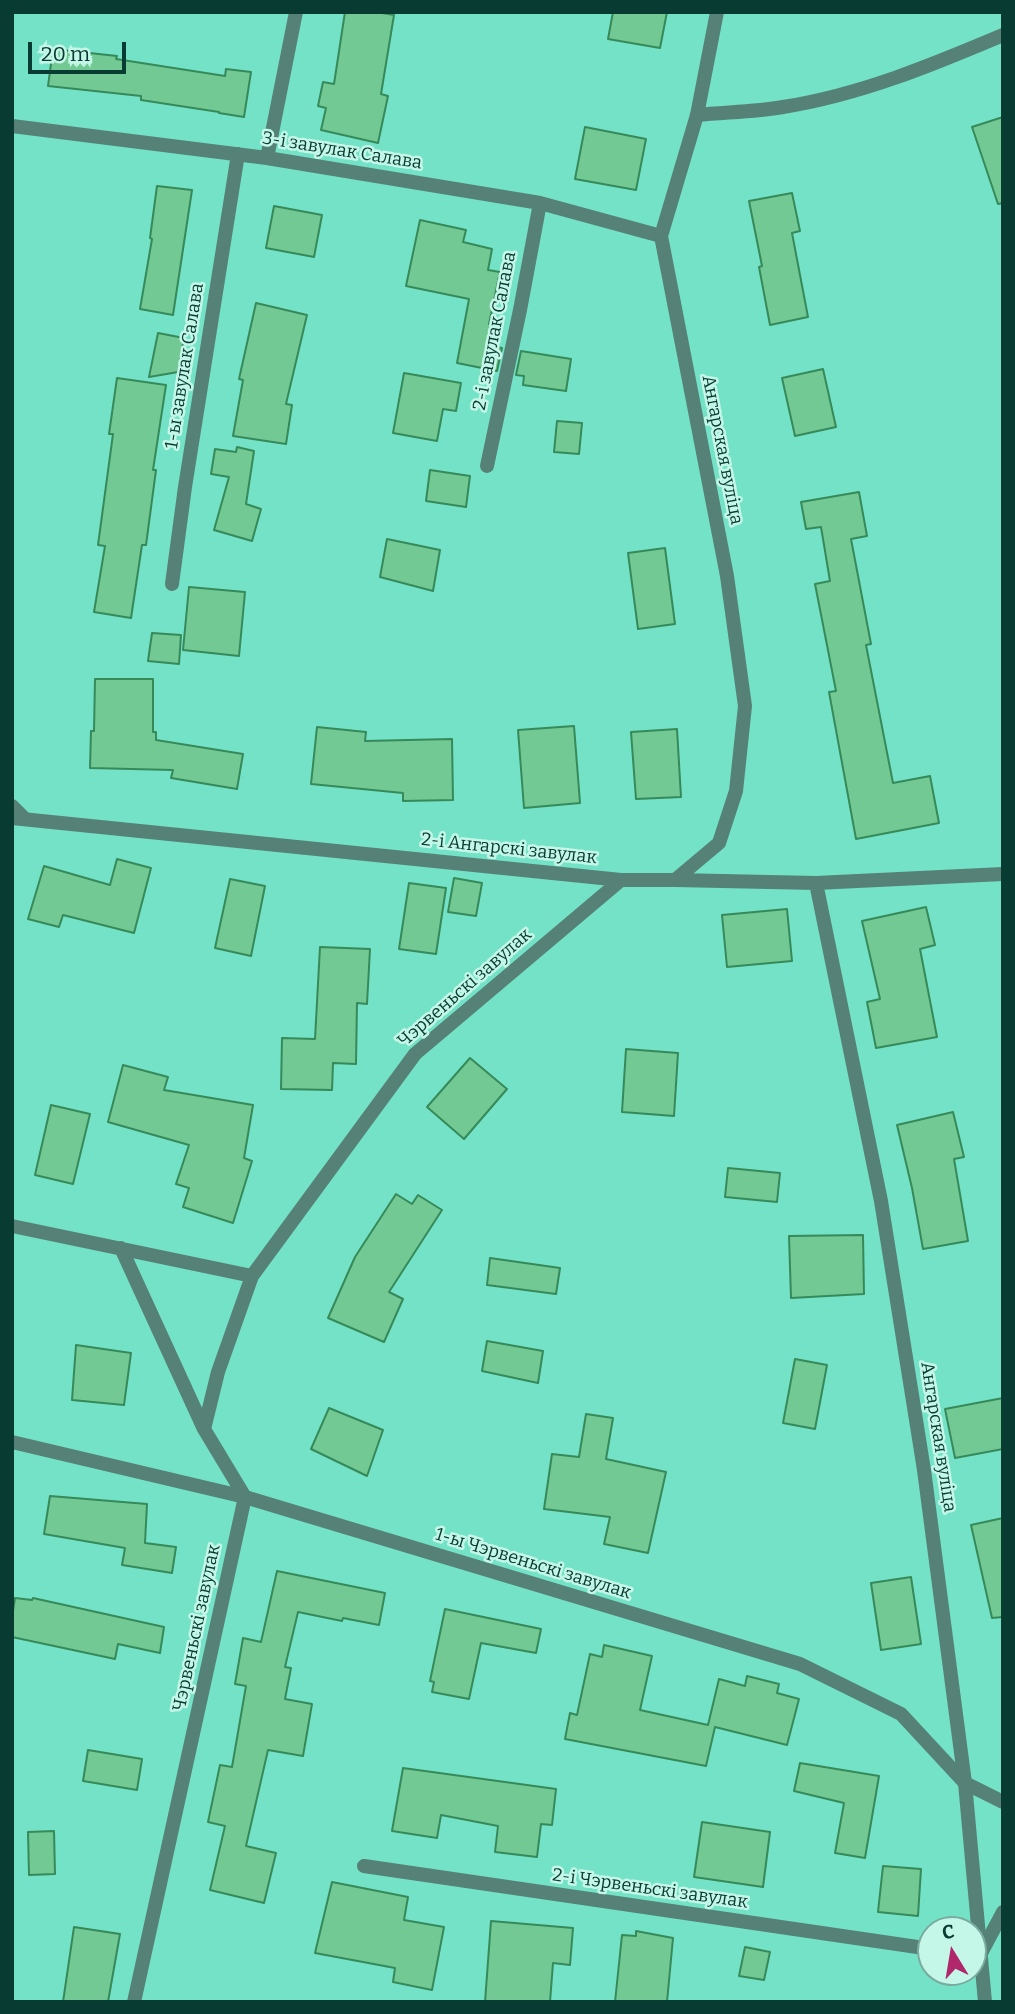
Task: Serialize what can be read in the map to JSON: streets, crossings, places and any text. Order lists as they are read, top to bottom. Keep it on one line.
{"streets":{"street":["3-і завулак Салава","2-і завулак Салава","1-ы завулак Салава","Ангарская вуліца","2-і Ангарскі завулак","Чэрвеньскі завулак","1-ы Чэрвеньскі завулак","2-і Чэрвеньскі завулак"]},"crossings":[["3-і завулак Салава","2-і завулак Салава"],["3-і завулак Салава","1-ы завулак Салава"],["3-і завулак Салава","Ангарская вуліца"],["Ангарская вуліца","2-і Ангарскі завулак"],["Ангарская вуліца","1-ы Чэрвеньскі завулак"],["2-і Ангарскі завулак","Чэрвеньскі завулак"],["Чэрвеньскі завулак","1-ы Чэрвеньскі завулак"]],"scale_bar":"20 m","north":"top"}
